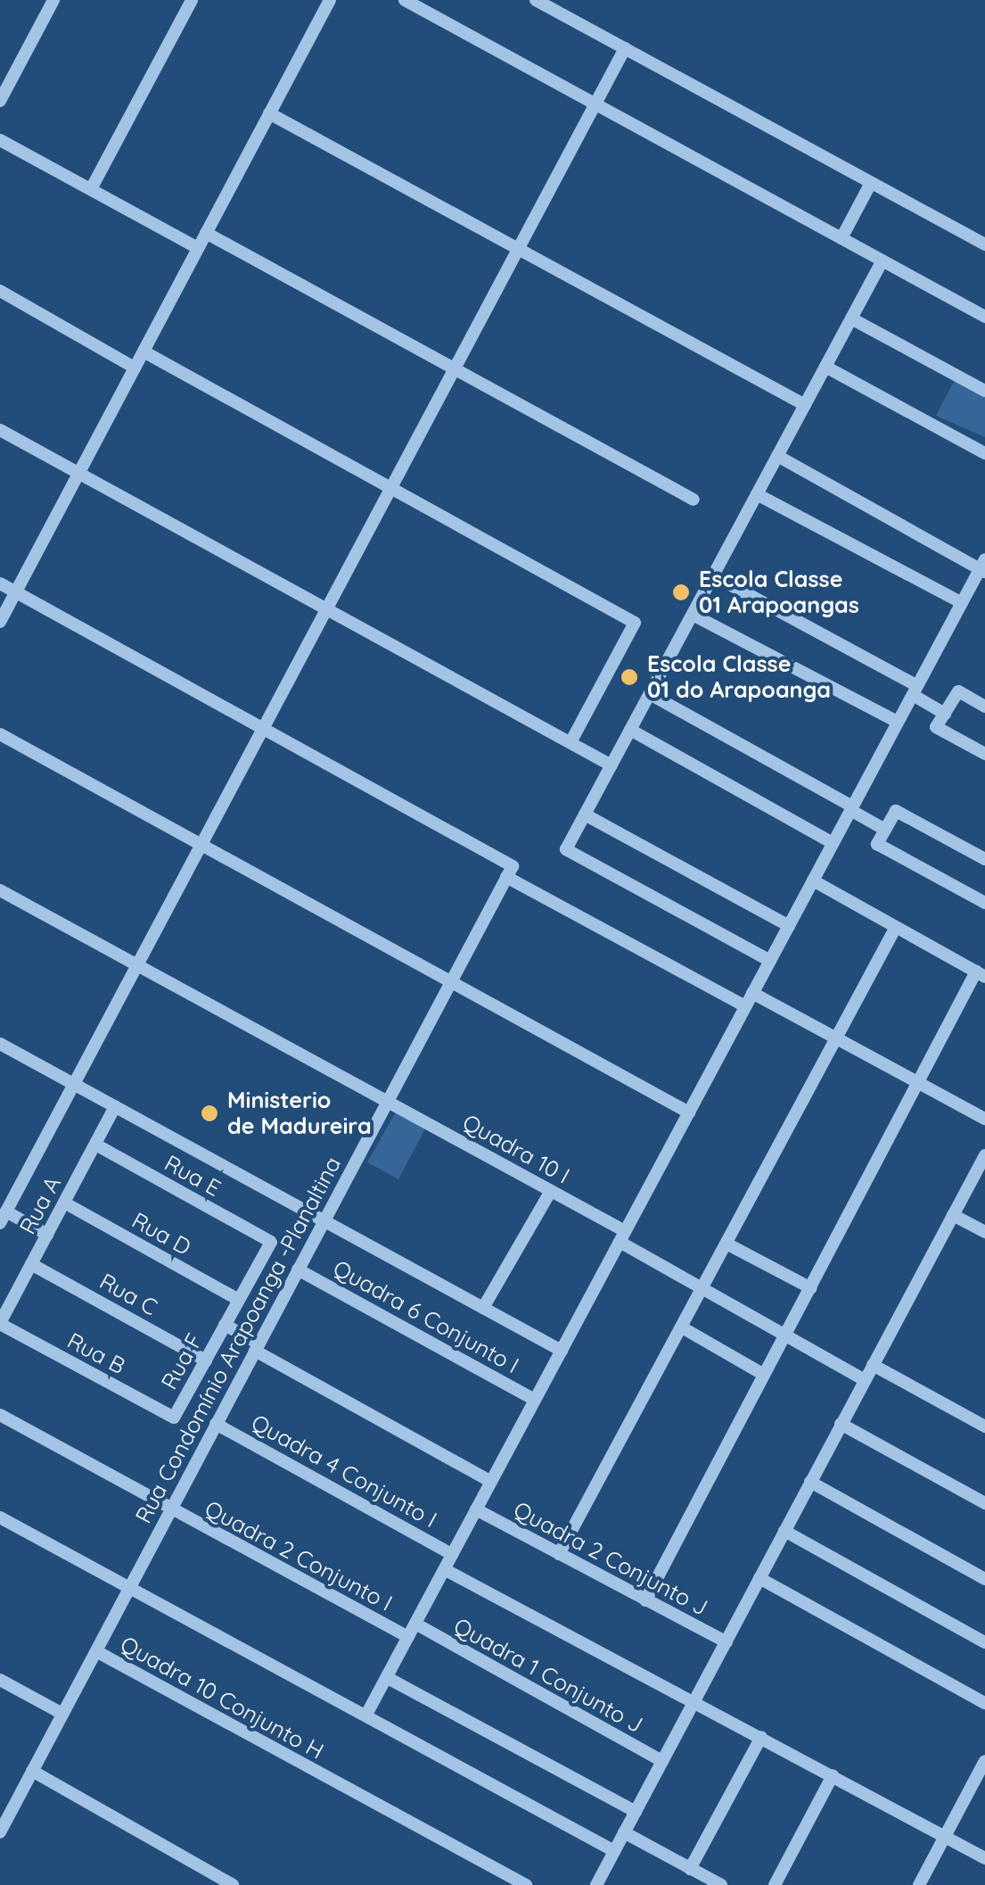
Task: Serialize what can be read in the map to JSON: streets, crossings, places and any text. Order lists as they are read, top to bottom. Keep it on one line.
{"streets":{"street":["Quadra 10 I","Rua E","Rua A","Rua D","Rua C","Quadra 6 Conjunto I","Rua Condomínio Arapoanga -Planaltina","Rua B","Rua F","Quadra 4 Conjunto I","Quadra 2 Conjunto I","Quadra 2 Conjunto J","Quadra 1 Conjunto J","Quadra 10 Conjunto H"]},"crossings":[["Quadra 10 I","Rua Condomínio Arapoanga -Planaltina"],["Rua E","Rua A"],["Rua E","Rua F"],["Rua A","Rua D"],["Rua A","Rua C"],["Rua A","Rua B"],["Rua D","Rua F"],["Rua C","Rua F"],["Quadra 6 Conjunto I","Rua Condomínio Arapoanga -Planaltina"],["Rua Condomínio Arapoanga -Planaltina","Rua F"],["Rua Condomínio Arapoanga -Planaltina","Quadra 4 Conjunto I"],["Rua Condomínio Arapoanga -Planaltina","Quadra 2 Conjunto I"],["Rua Condomínio Arapoanga -Planaltina","Quadra 10 Conjunto H"],["Rua B","Rua F"]],"places":["Escola Classe 01 Arapoangas","Escola Classe 01 do Arapoanga","Ministerio de Madureira"]}
